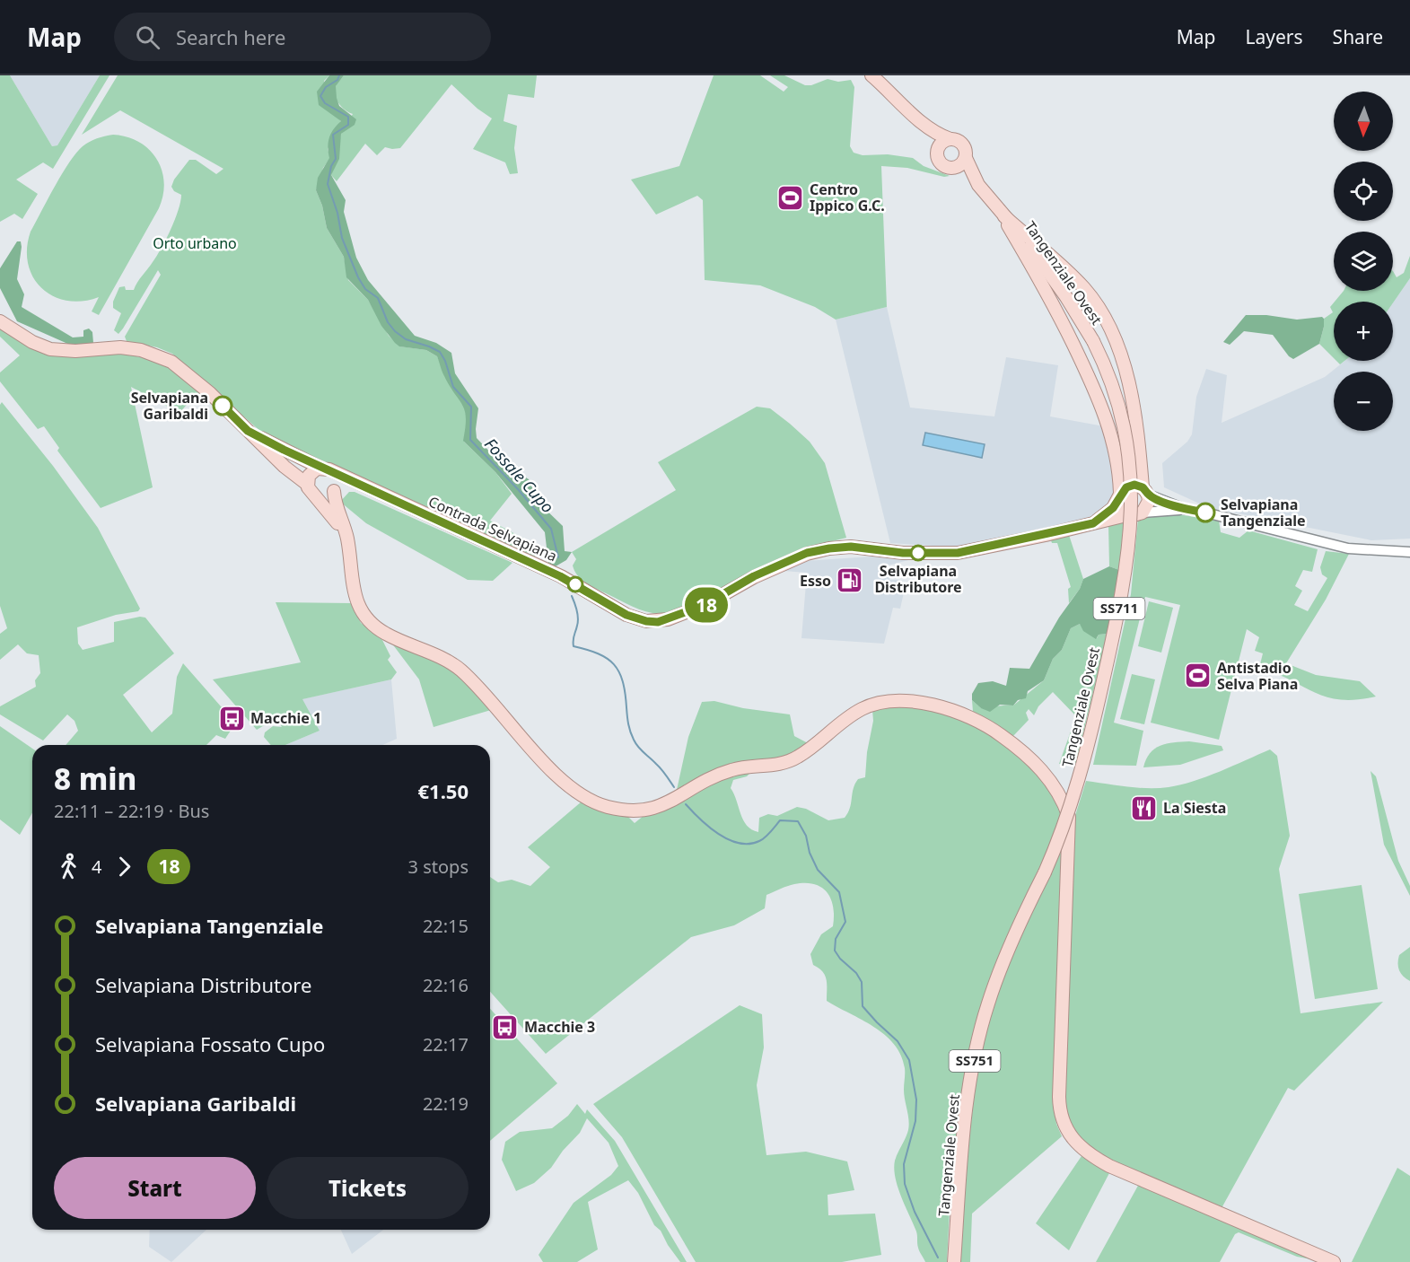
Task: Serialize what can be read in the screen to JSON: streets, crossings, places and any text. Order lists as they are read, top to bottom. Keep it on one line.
{"streets":{"main road":["Tangenziale Ovest","Contrada Selvapiana","SS711","SS751"]},"water":["Fossale Cupo"],"parks":["Orto urbano"],"places":{"sports":["Centro Ippico G.C.","Antistadio Selva Piana"],"other":["Selvapiana Garibaldi","Selvapiana Tangenziale","Selvapiana Distributore"],"fuel station":["Esso"],"bus stop":["Macchie 1","Macchie 3"],"restaurant":["La Siesta"]},"lines":["bus line 18"],"north":"bottom","page":{"header":"Map","search":"Search here","nav":["Map","Layers","Share"],"on_map":"18","map_buttons":["+","−"],"heading":["8 min","22:11 – 22:19 · Bus","€1.50"],"legs":["4","18","3 stops"],"list":[{"name":"Selvapiana Tangenziale","value":"22:15"},{"name":"Selvapiana Distributore","value":"22:16"},{"name":"Selvapiana Fossato Cupo","value":"22:17"},{"name":"Selvapiana Garibaldi","value":"22:19"}],"buttons":["Start","Tickets"]}}
